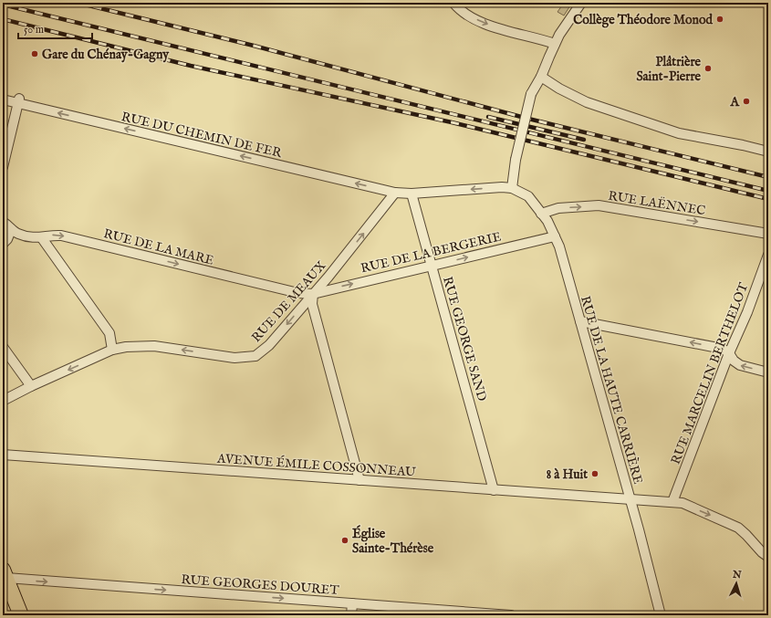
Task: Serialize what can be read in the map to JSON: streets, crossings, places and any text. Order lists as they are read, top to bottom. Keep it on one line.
{"streets":{"street":["RUE DU CHEMIN DE FER","RUE LAËNNEC","RUE DE LA MARE","RUE DE LA BERGERIE","RUE DE MEAUX","RUE GEORGE SAND","RUE MARCELIN BERTHELOT","RUE DE LA HAUTE CARRIÈRE","AVENUE ÉMILE COSSONNEAU","RUE GEORGES DOURET"]},"crossings":[["RUE DU CHEMIN DE FER","RUE DE MEAUX"],["RUE LAËNNEC","RUE DE LA HAUTE CARRIÈRE"],["RUE DE LA MARE","RUE DE LA BERGERIE"],["RUE DE LA MARE","RUE DE MEAUX"],["RUE DE LA BERGERIE","RUE DE MEAUX"],["RUE DE LA BERGERIE","RUE GEORGE SAND"],["RUE DE LA BERGERIE","RUE DE LA HAUTE CARRIÈRE"],["RUE GEORGE SAND","AVENUE ÉMILE COSSONNEAU"],["RUE MARCELIN BERTHELOT","AVENUE ÉMILE COSSONNEAU"],["RUE DE LA HAUTE CARRIÈRE","AVENUE ÉMILE COSSONNEAU"]],"one_way":["RUE DU CHEMIN DE FER","RUE LAËNNEC","RUE DE LA MARE","RUE GEORGES DOURET"],"places":["Collège Théodore Monod","Gare du Chénay-Gagny","Plâtrière Saint-Pierre","A","8 à Huit","Église Sainte-Thérèse"],"scale_bar":"50 m","north":"top"}
